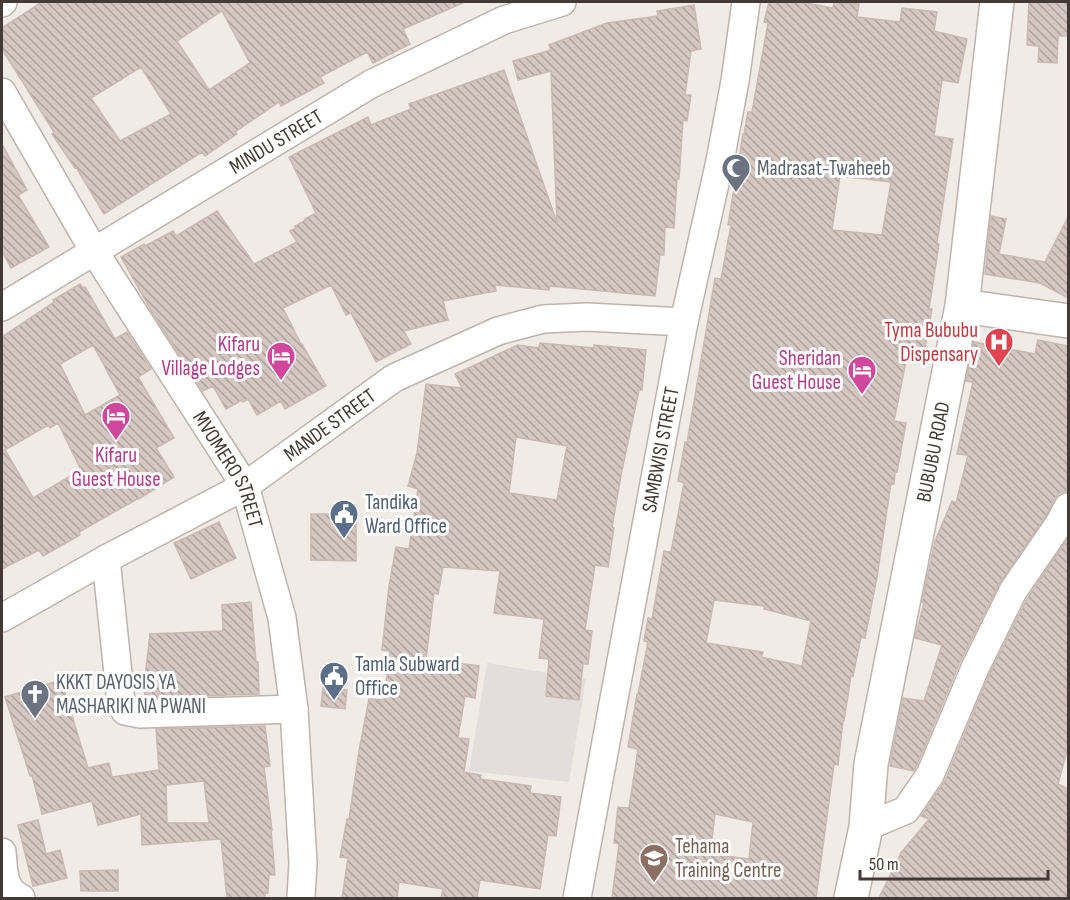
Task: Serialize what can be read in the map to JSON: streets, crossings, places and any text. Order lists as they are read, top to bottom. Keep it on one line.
{"streets":{"street":["MINDU STREET","MANDE STREET","SAMBWISI STREET","BUBUBU ROAD","MVOMERO STREET"]},"crossings":[["MINDU STREET","MVOMERO STREET"],["MANDE STREET","SAMBWISI STREET"],["MANDE STREET","MVOMERO STREET"]],"places":{"mosque":["Madrasat-Twaheeb"],"hospital":["Tyma Bububu Dispensary"],"hotel":["Kifaru Village Lodges","Sheridan Guest House","Kifaru Guest House"],"public building":["Tandika Ward Office","Tamla Subward Office"],"church":["KKKT DAYOSIS YA MASHARIKI NA PWANI"],"school or university":["Tehama Training Centre"]},"scale_bar":"50 m"}
